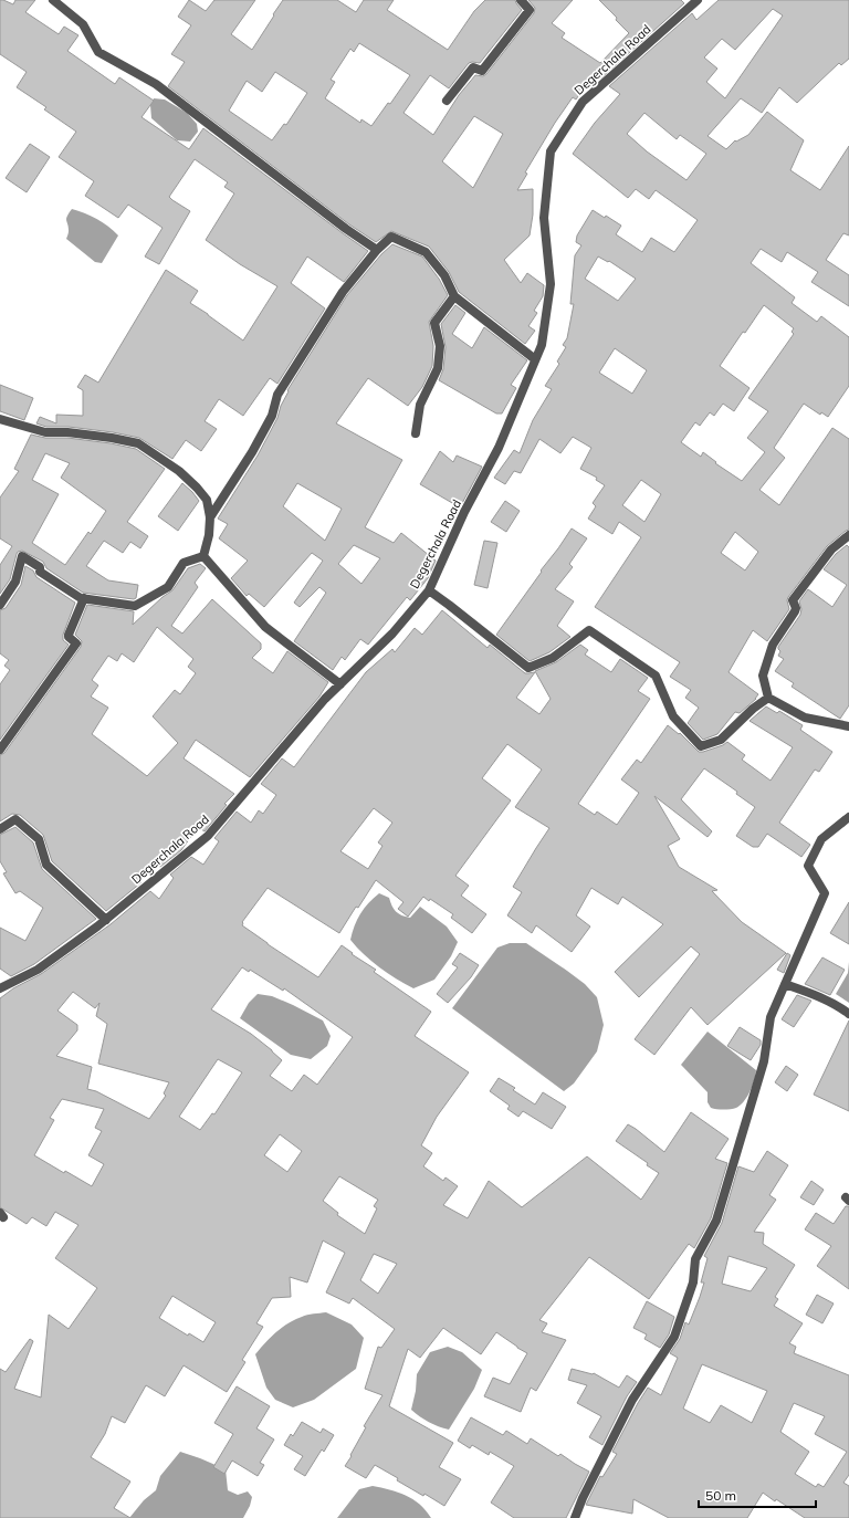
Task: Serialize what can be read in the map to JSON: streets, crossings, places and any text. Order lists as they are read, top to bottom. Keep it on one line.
{"streets":{"street":["Degerchala Road"]},"scale_bar":"50 m"}
